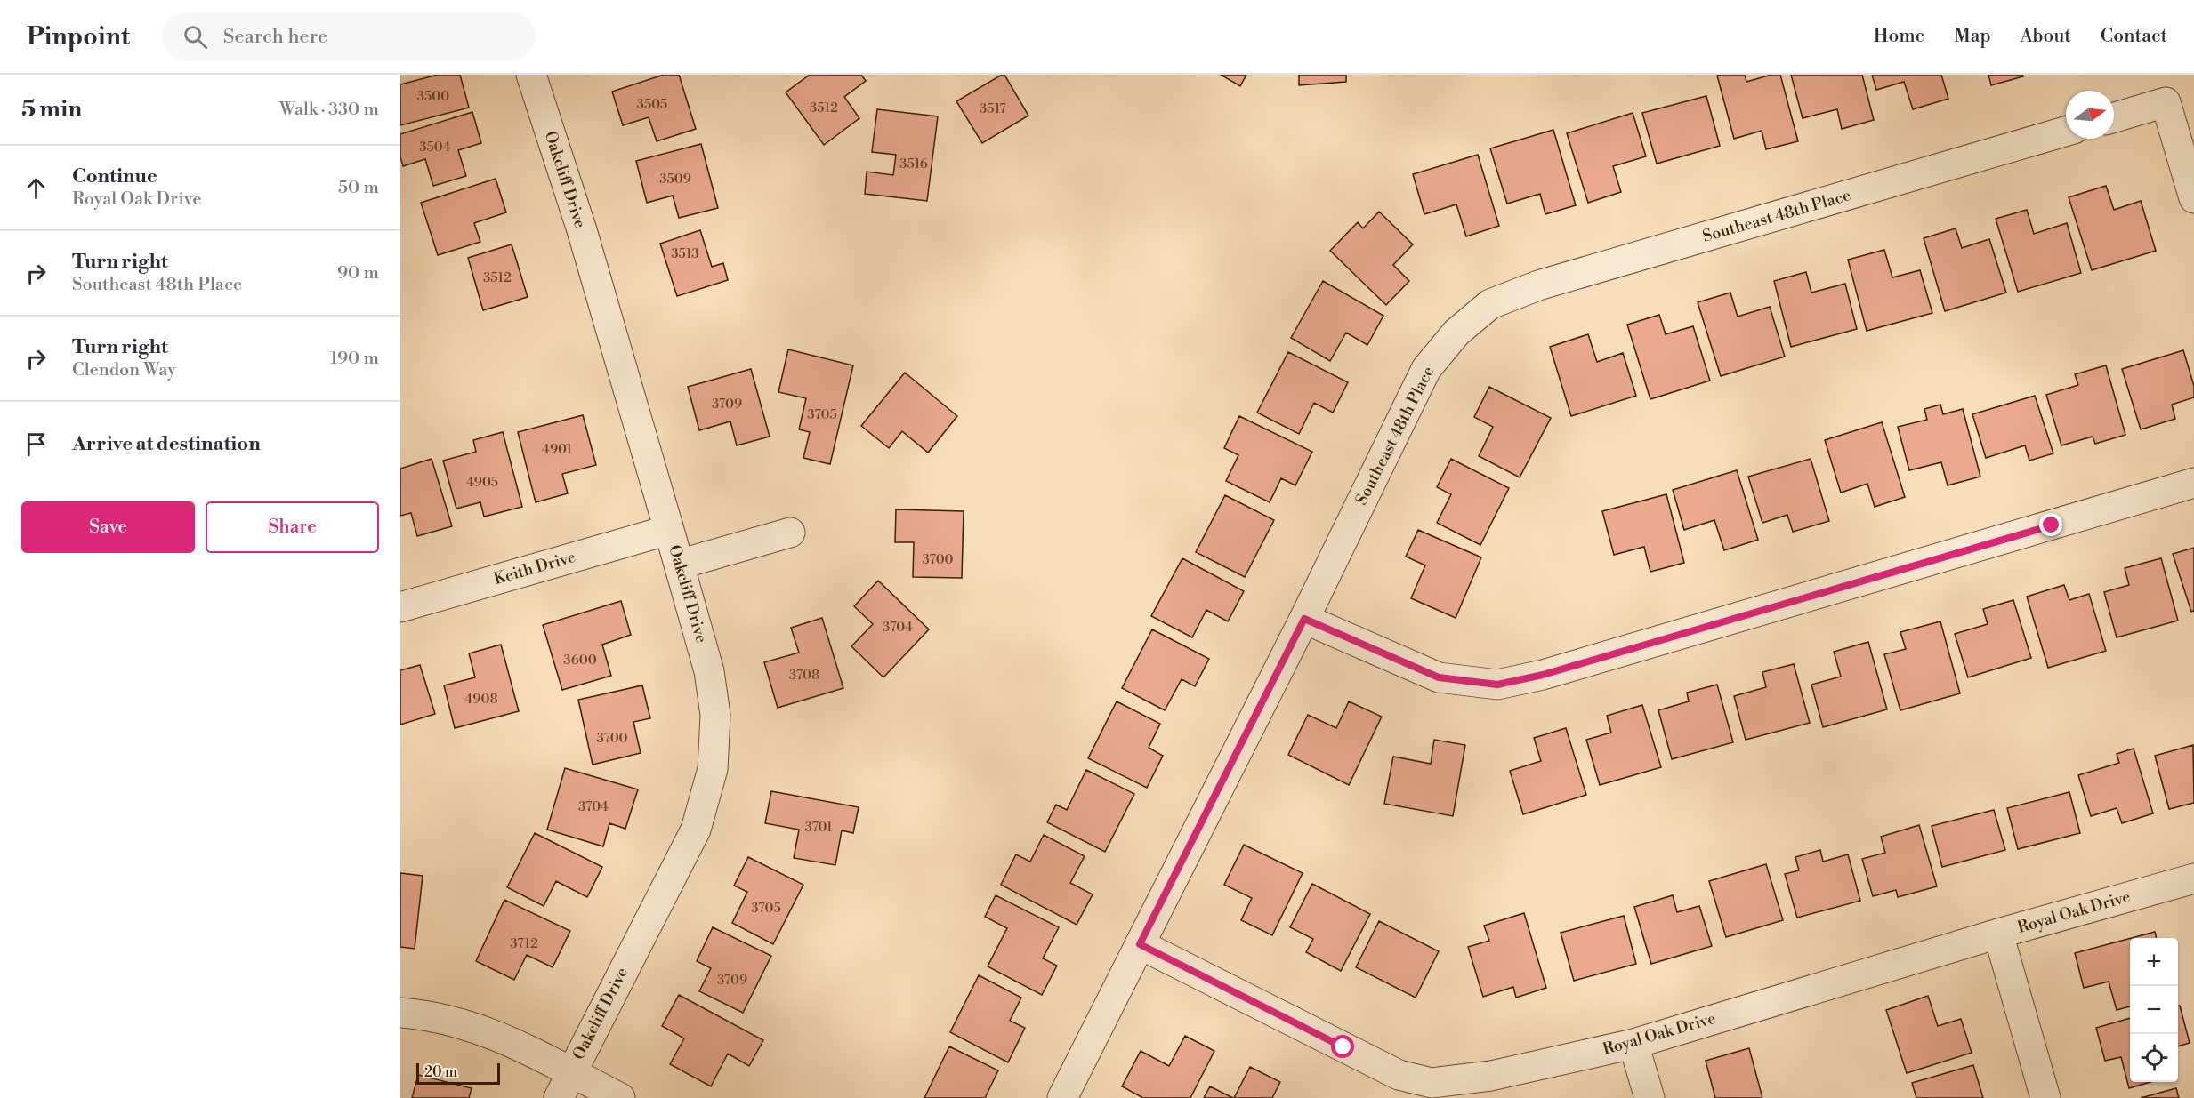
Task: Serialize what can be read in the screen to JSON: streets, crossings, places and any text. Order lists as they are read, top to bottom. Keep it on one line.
{"streets":{"street":["Oakcliff Drive","Southeast 48th Place","Keith Drive","Royal Oak Drive"]},"crossings":[["Oakcliff Drive","Keith Drive"],["Southeast 48th Place","Royal Oak Drive"]],"house_numbers":["3500","3505","3512","3517","3504","3516","3509","3513","3512","3709","3705","4901","4905","3700","3704","3600","3708","4908","3700","3704","3701","3705","3712","3709"],"scale_bar":"20 m","north":"right","page":{"header":"Pinpoint","search":"Search here","nav":["Home","Map","About","Contact"],"heading":["5 min","Walk · 330 m"],"list":[["Continue","Royal Oak Drive","50 m"],["Turn right","Southeast 48th Place","90 m"],["Turn right","Clendon Way","190 m"],"Arrive at destination"],"buttons":["Save","Share"],"map_buttons":["+","−"],"scale":"20 m"}}
